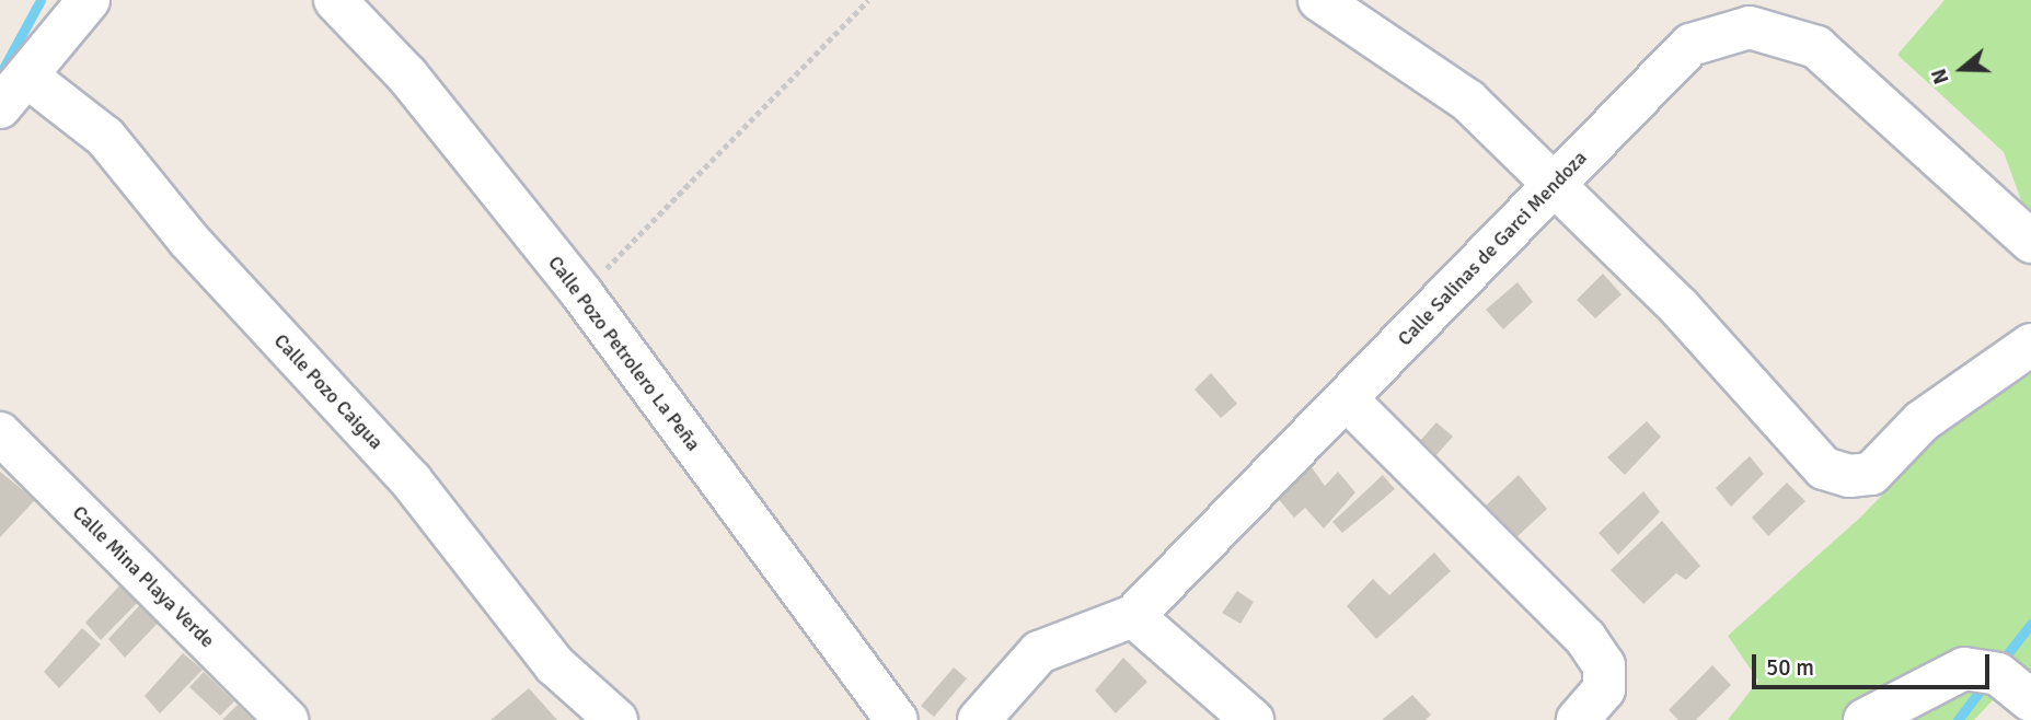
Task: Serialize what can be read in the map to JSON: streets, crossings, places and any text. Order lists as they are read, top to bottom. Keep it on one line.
{"streets":{"street":["Calle Salinas de Garci Mendoza","Calle Pozo Petrolero La Peña","Calle Pozo Caigua","Calle Mina Playa Verde"]},"scale_bar":"50 m","north":"left"}
